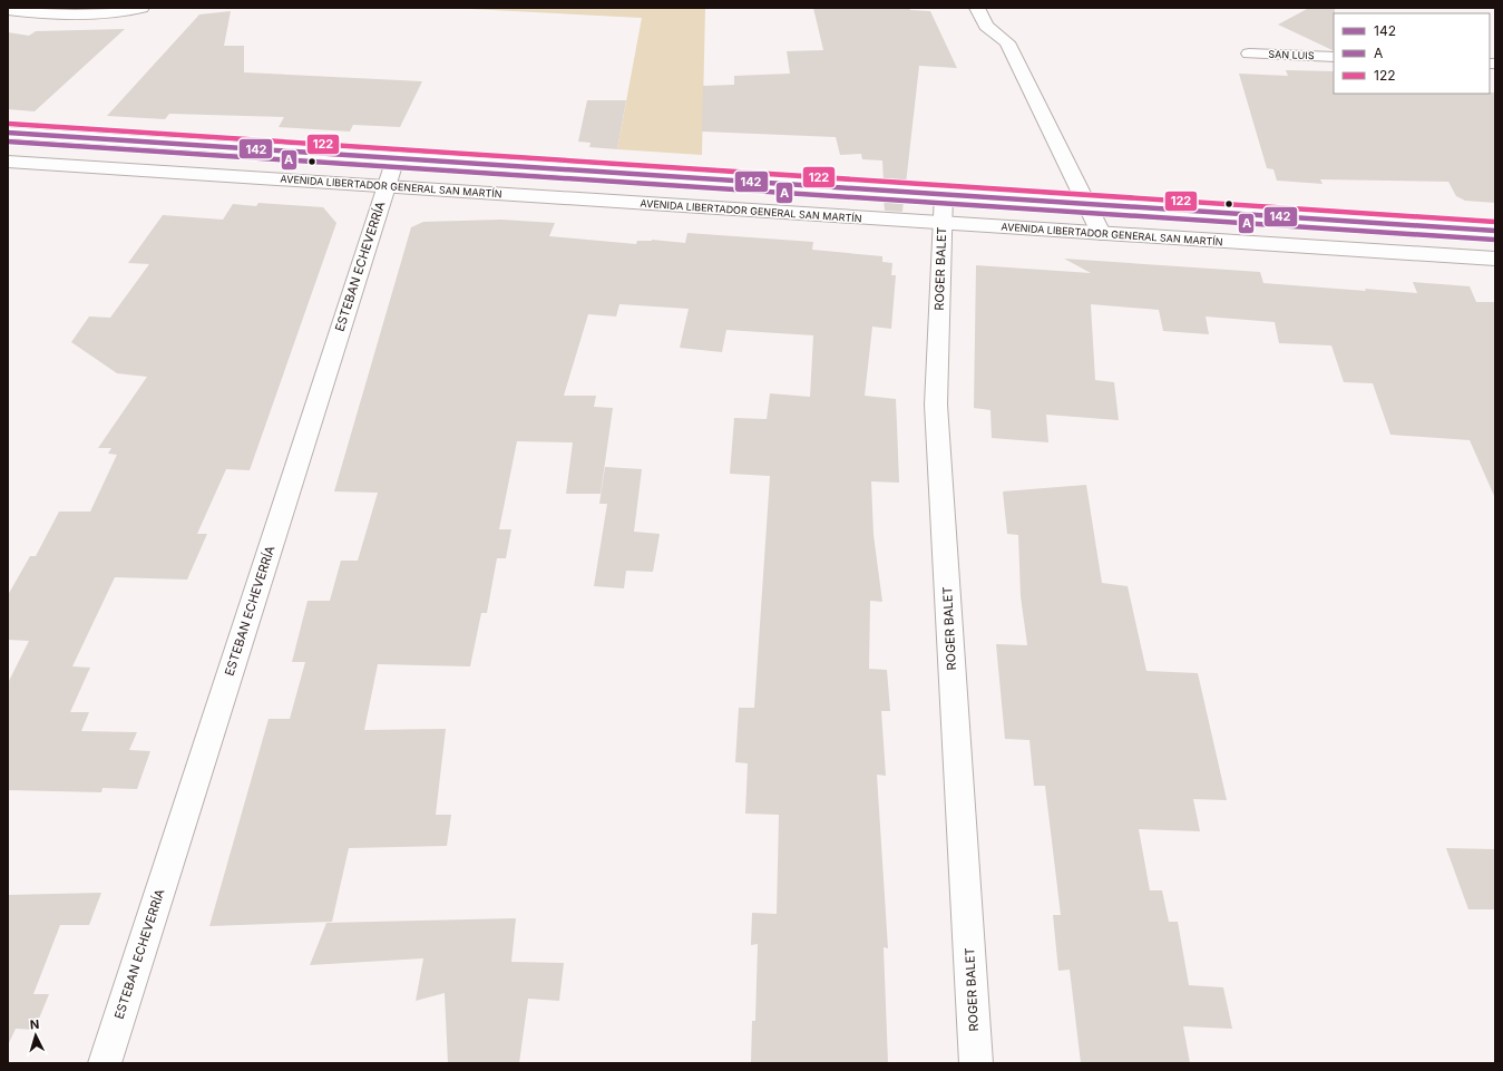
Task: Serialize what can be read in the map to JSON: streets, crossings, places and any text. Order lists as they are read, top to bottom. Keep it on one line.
{"streets":{"main road":["SAN LUIS","AVENIDA LIBERTADOR GENERAL SAN MARTÍN","ESTEBAN ECHEVERRÍA","ROGER BALET"]},"crossings":[["AVENIDA LIBERTADOR GENERAL SAN MARTÍN","ESTEBAN ECHEVERRÍA"],["AVENIDA LIBERTADOR GENERAL SAN MARTÍN","ROGER BALET"]],"lines":["transit line 122","transit line 142","transit line A"],"legend":["142","A","122"],"north":"top"}
